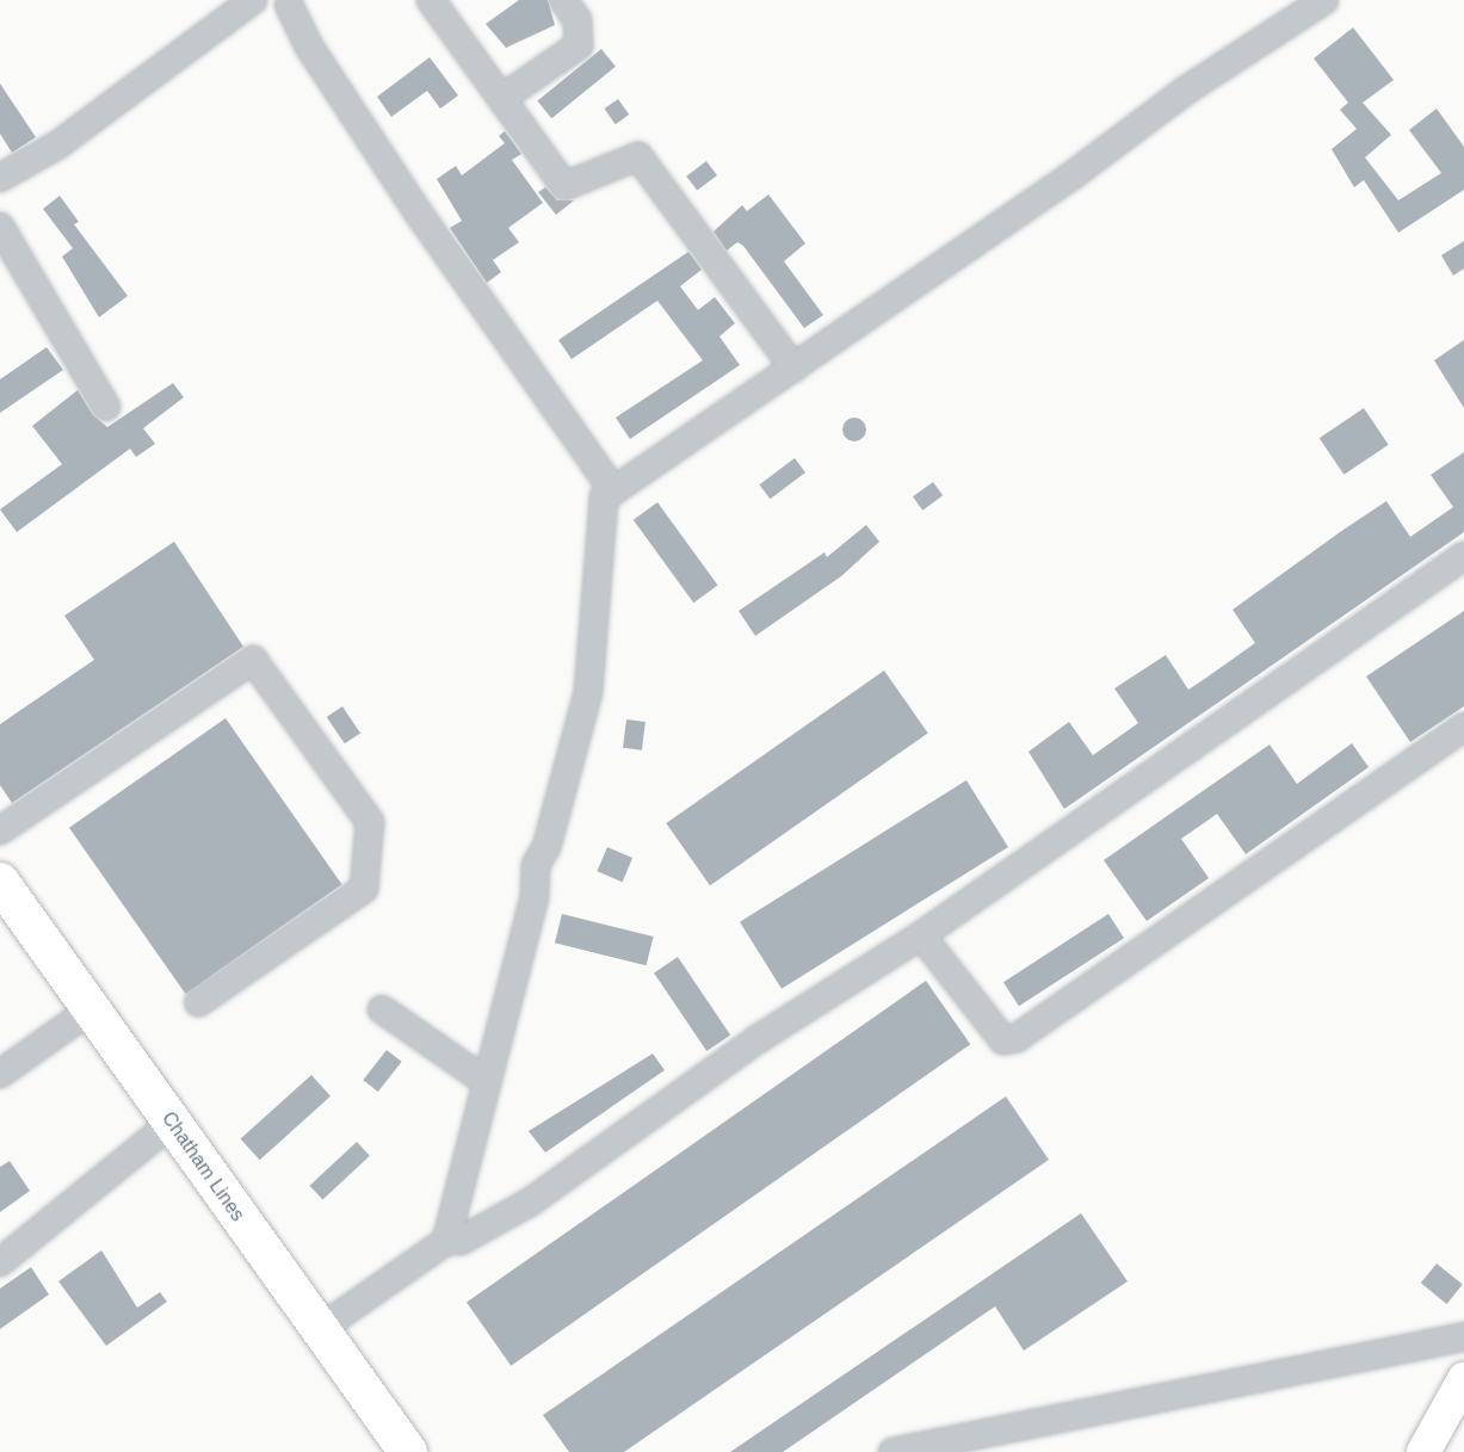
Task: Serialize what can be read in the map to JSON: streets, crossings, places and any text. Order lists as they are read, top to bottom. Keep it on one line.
{"streets":{"highway":["Chatham Lines"]}}
